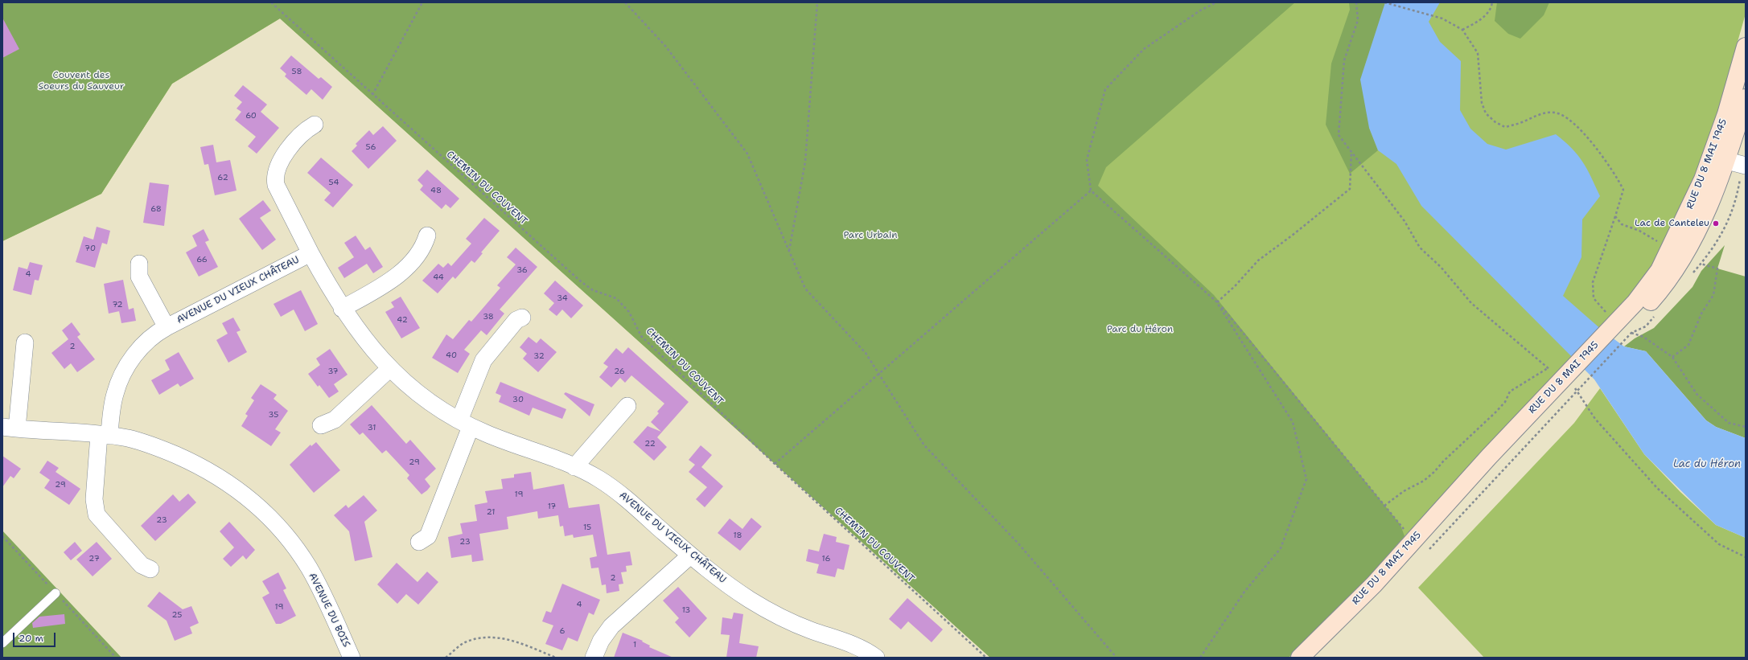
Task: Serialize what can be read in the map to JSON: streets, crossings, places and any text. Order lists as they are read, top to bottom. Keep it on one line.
{"streets":{"main road":["RUE DU 8 MAI 1945"],"street":["AVENUE DU VIEUX CHÂTEAU","AVENUE DU BOIS"],"path":["CHEMIN DU COUVENT"]},"crossings":[["AVENUE DU VIEUX CHÂTEAU","AVENUE DU BOIS"]],"water":["Lac du Héron"],"parks":["Couvent des Soeurs du Sauveur","Parc Urbain","Parc du Héron"],"places":["Lac de Canteleu"],"house_numbers":["58","60","56","62","54","48","68","70","66","36","4","44","34","72","38","42","2","40","32","37","26","30","35","31","22","29","29","19","17","21","23","15","18","23","27","16","2","4","19","13","25","6","1"],"scale_bar":"20 m"}
